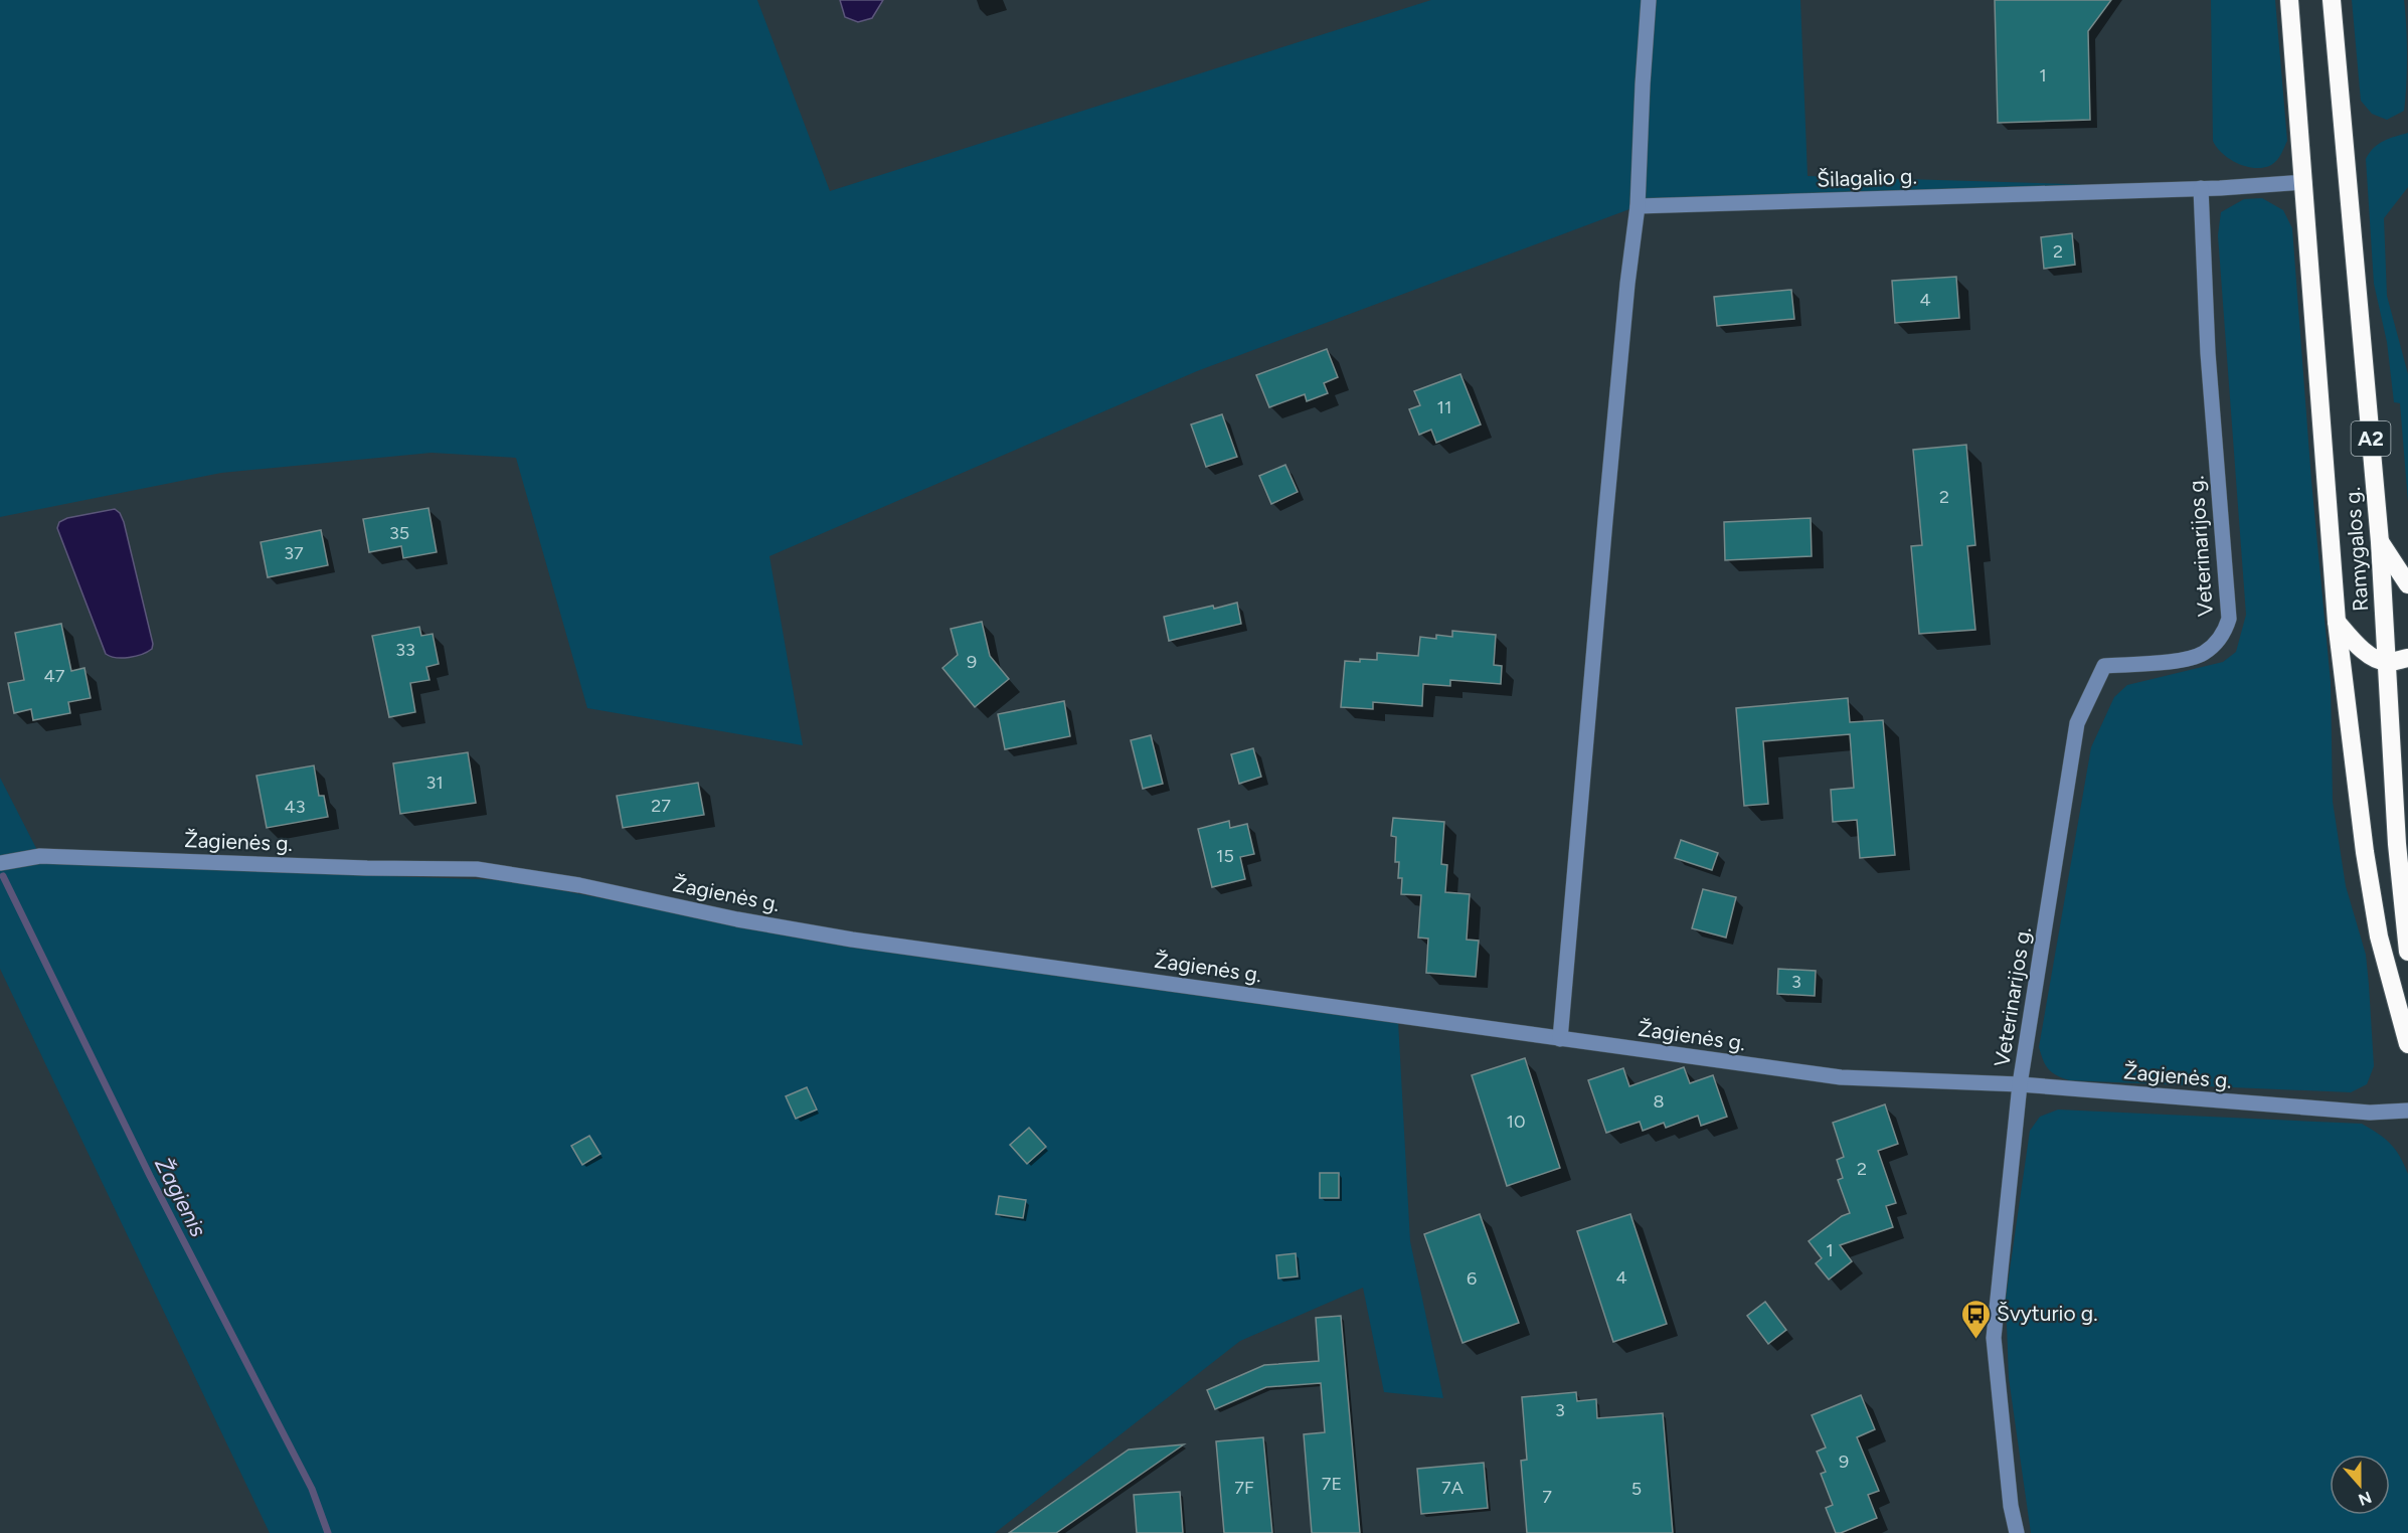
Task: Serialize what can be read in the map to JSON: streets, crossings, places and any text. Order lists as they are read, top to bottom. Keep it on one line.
{"streets":{"highway":["A2","Ramygalos g."],"street":["Šilagalio g.","Veterinarijos g.","Žagienės g."]},"crossings":[["Šilagalio g.","A2"],["Šilagalio g.","Veterinarijos g."],["Veterinarijos g.","Žagienės g."]],"water":["Žagienis"],"places":{"bus stop":["Švyturio g."]},"house_numbers":["1","2","4","11","2","35","37","33","9","47","31","27","43","15","3","8","10","2","1","4","6","3","9","7E","7F","7A","5","7"],"north":"bottom"}
